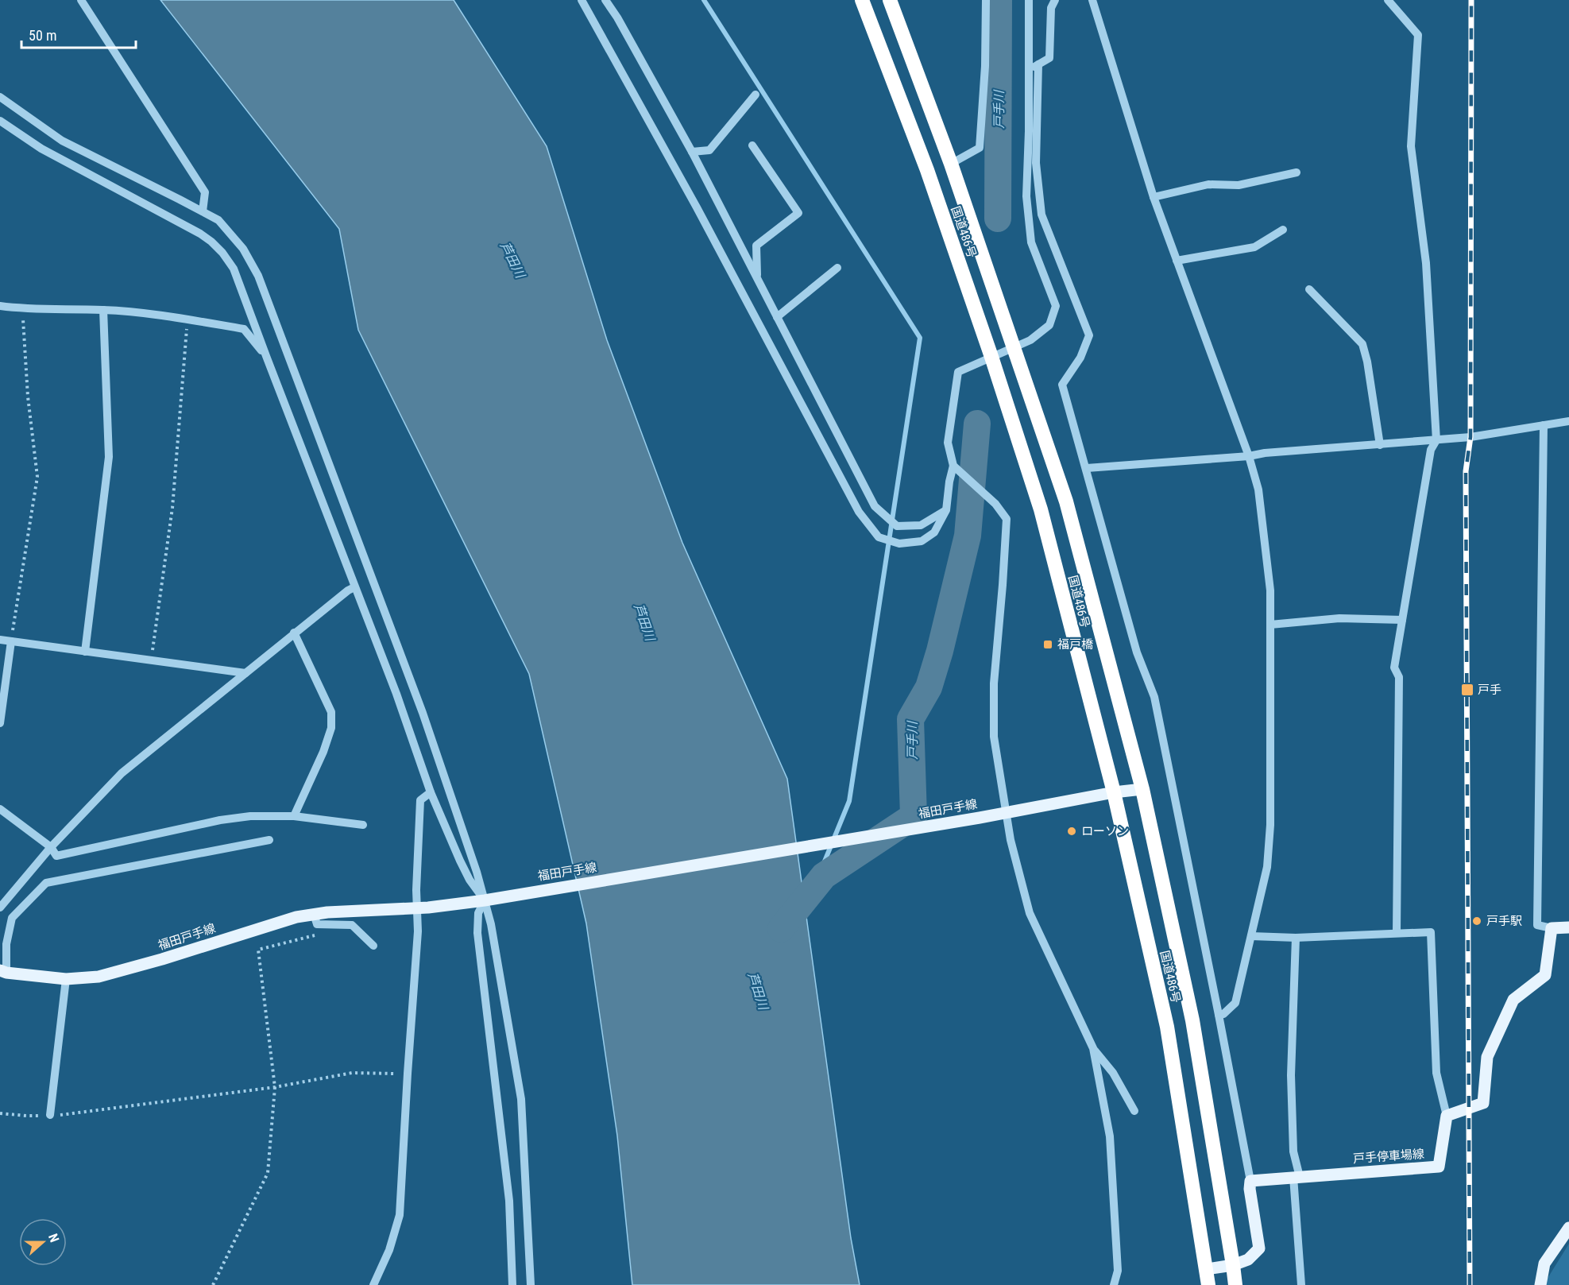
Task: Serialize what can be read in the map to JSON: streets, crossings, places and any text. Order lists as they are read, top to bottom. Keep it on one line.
{"streets":{"highway":["国道486号"],"main road":["福田戸手線","戸手停車場線"]},"crossings":[["国道486号","福田戸手線"]],"water":["戸手川","芦田川"],"places":{"transit":["福戸橋","戸手"],"other":["ローソン","戸手駅"]},"scale_bar":"50 m","north":"right"}
